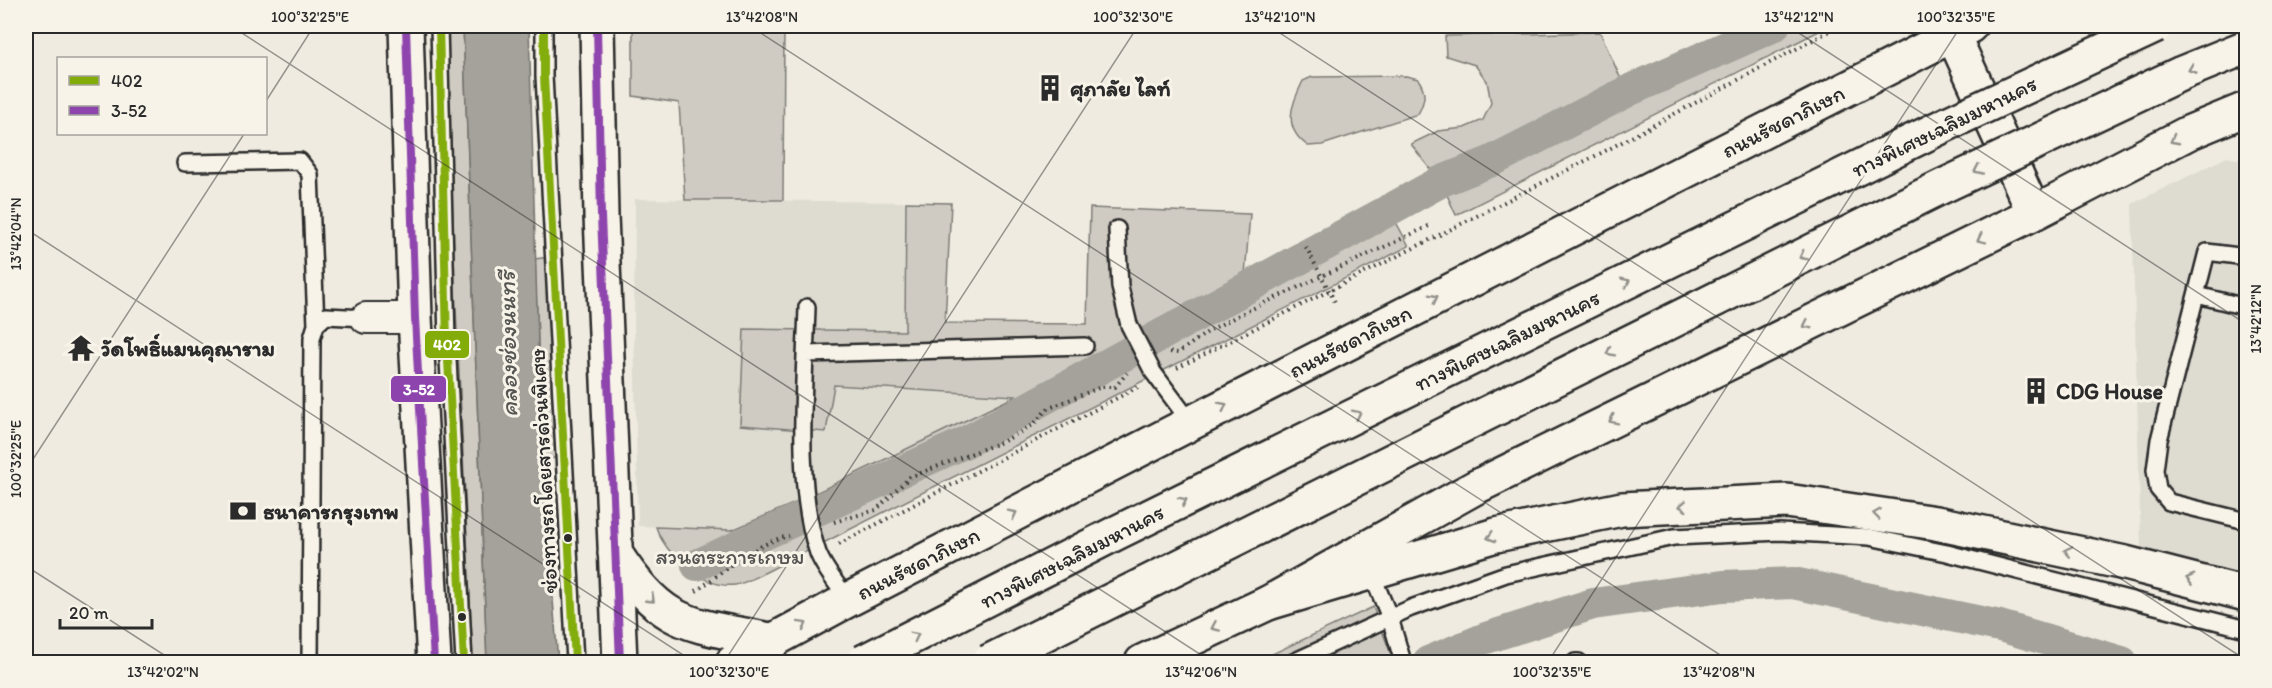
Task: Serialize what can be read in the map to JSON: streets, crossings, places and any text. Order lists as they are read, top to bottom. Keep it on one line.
{"streets":{"main road":["ถนนรัชดาภิเษก","ทางพิเศษเฉลิมมหานคร"],"lane":["ช่องทางรถโดยสารด่วนพิเศษ"]},"water":["คลองช่องนนทรี"],"parks":["สวนตระการเกษม"],"places":{"building":["ศุภาลัย ไลท์","CDG House"],"temple":["วัดโพธิ์แมนคุณาราม"],"bank":["ธนาคารกรุงเทพ"]},"lines":["transit line 402","transit line 3-52"],"legend":["402","3-52"],"scale_bar":"20 m","coordinates":["100°32'25\"E","13°42'08\"N","100°32'30\"E","13°42'10\"N","13°42'12\"N","100°32'35\"E","13°42'04\"N","13°42'02\"N","13°42'06\"N"]}
